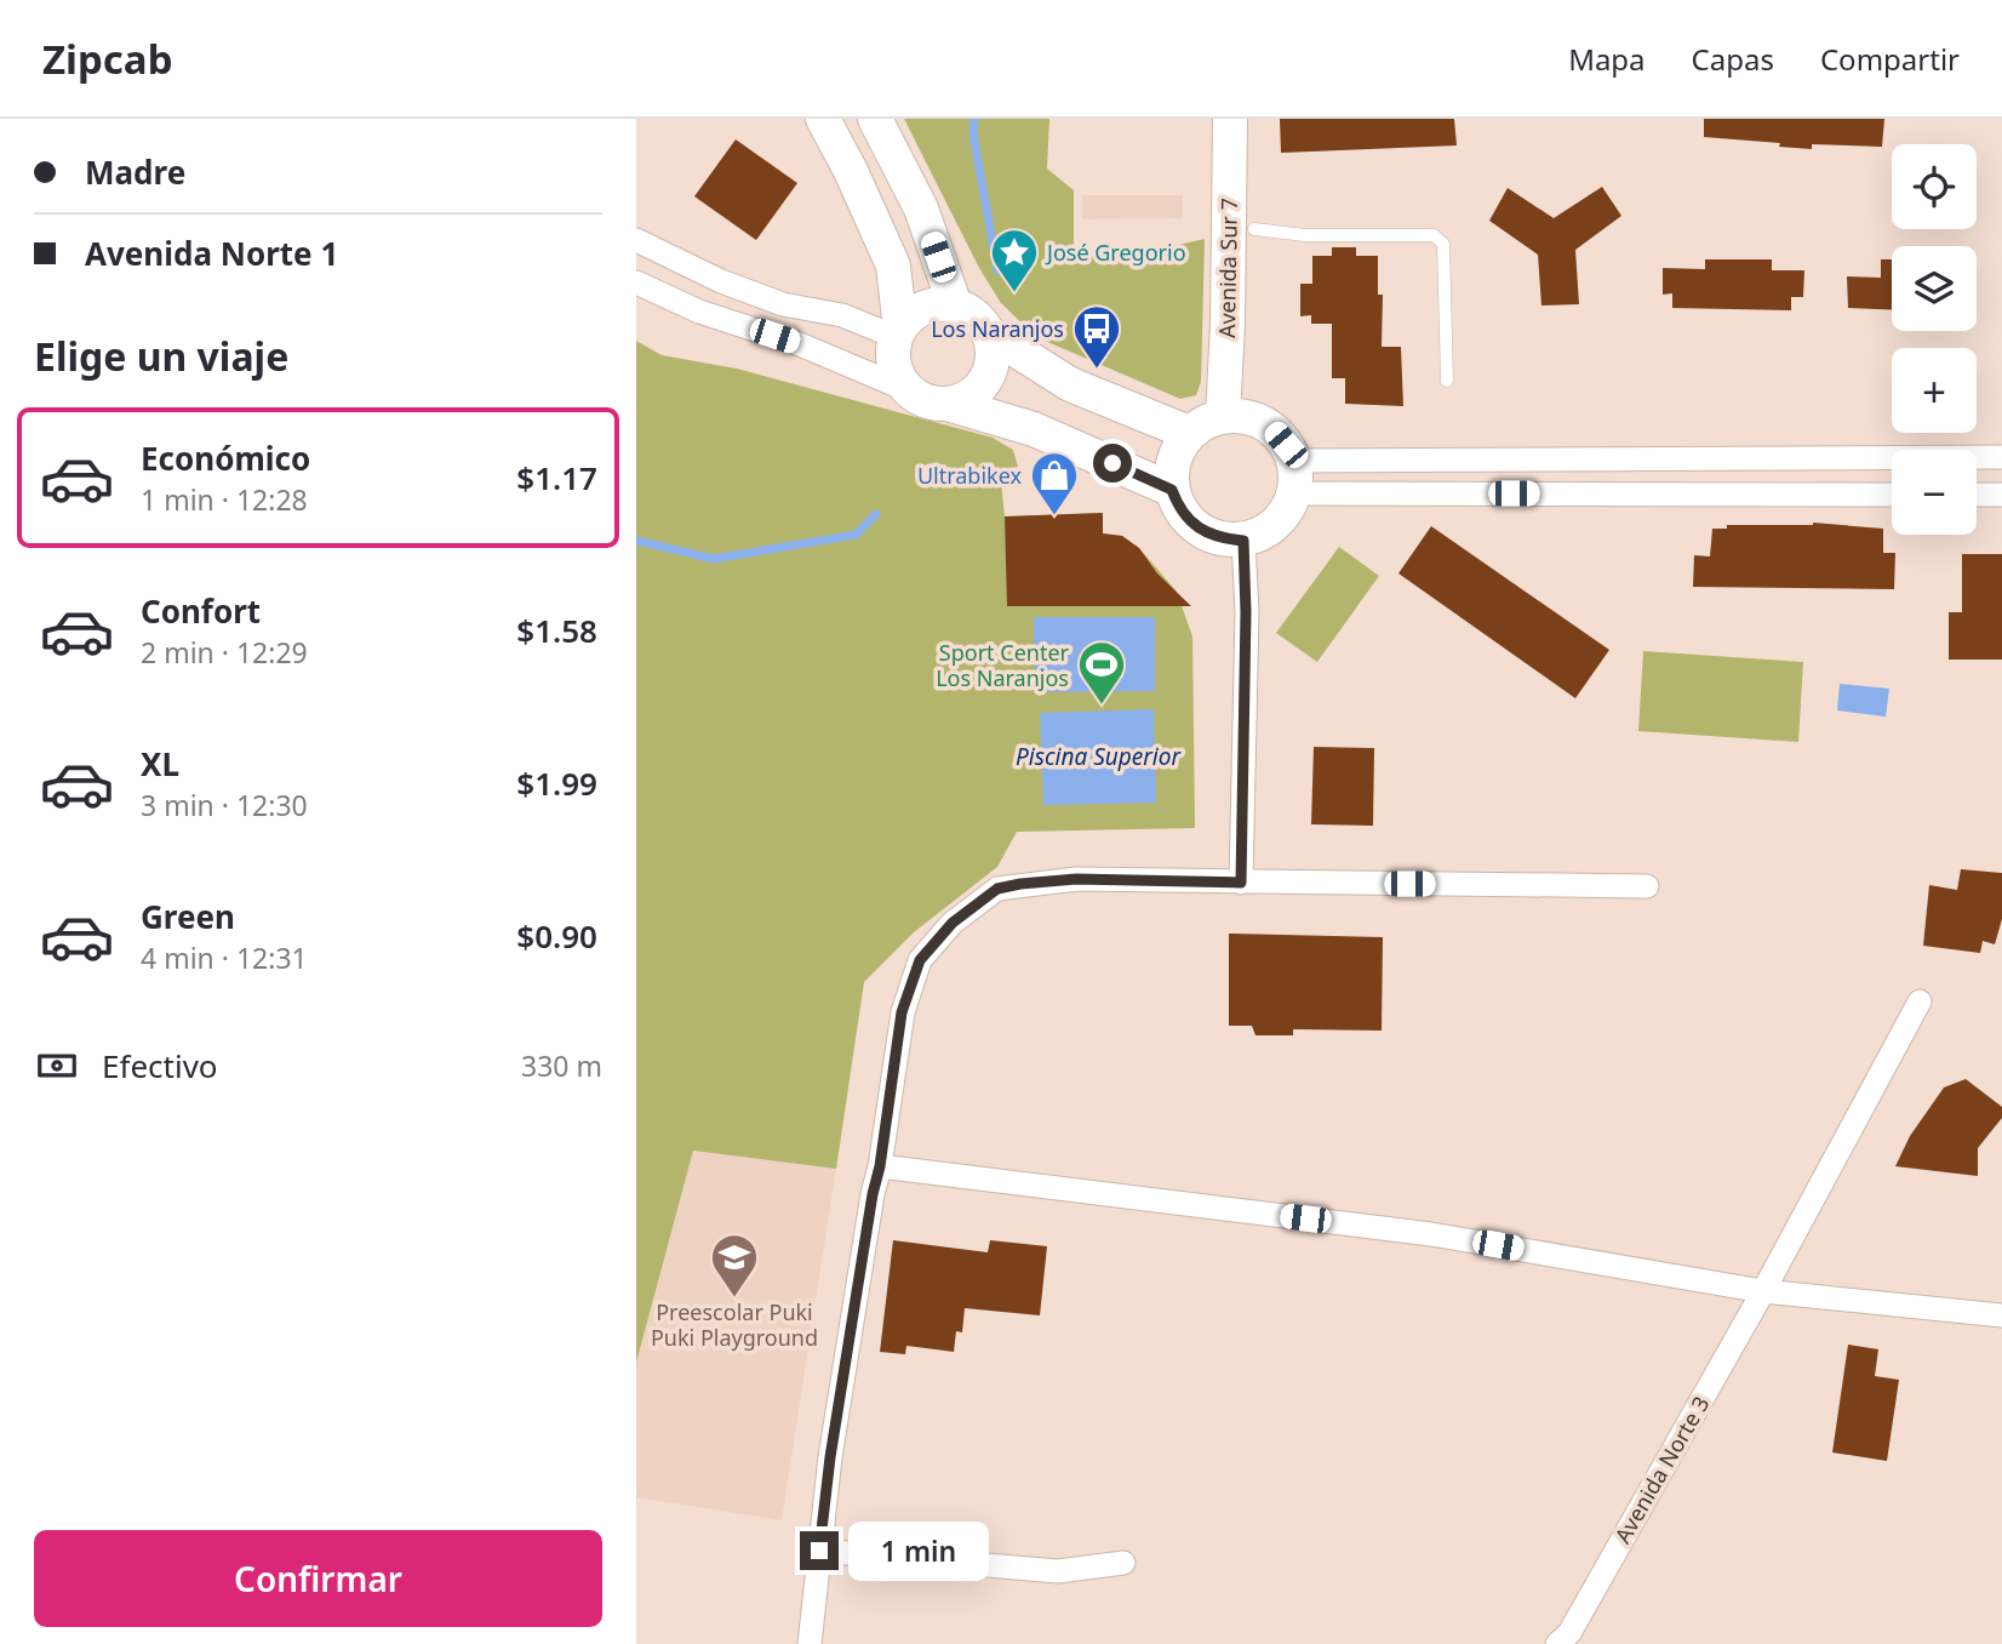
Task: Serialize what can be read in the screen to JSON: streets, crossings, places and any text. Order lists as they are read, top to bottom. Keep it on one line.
{"streets":{"main road":["Avenida Sur 7"],"street":["Avenida Norte 3"]},"water":["Piscina Superior"],"places":{"place":["José Gregorio"],"bus stop":["Los Naranjos"],"shop":["Ultrabikex"],"sports":["Sport Center Los Naranjos"],"school or university":["Preescolar Puki Puki Playground"]},"page":{"header":"Zipcab","nav":["Mapa","Capas","Compartir"],"banner":["Madre","Avenida Norte 1"],"map_buttons":["+","−"],"heading":"Elige un viaje","list":[{"name":"Económico","note":"1 min · 12:28","value":"$1.17"},{"name":"Confort","note":"2 min · 12:29","value":"$1.58"},{"name":"XL","note":"3 min · 12:30","value":"$1.99"},{"name":"Green","note":"4 min · 12:31","value":"$0.90"}],"pay":["Efectivo","330 m"],"buttons":"Confirmar","bubble":"1 min"}}
